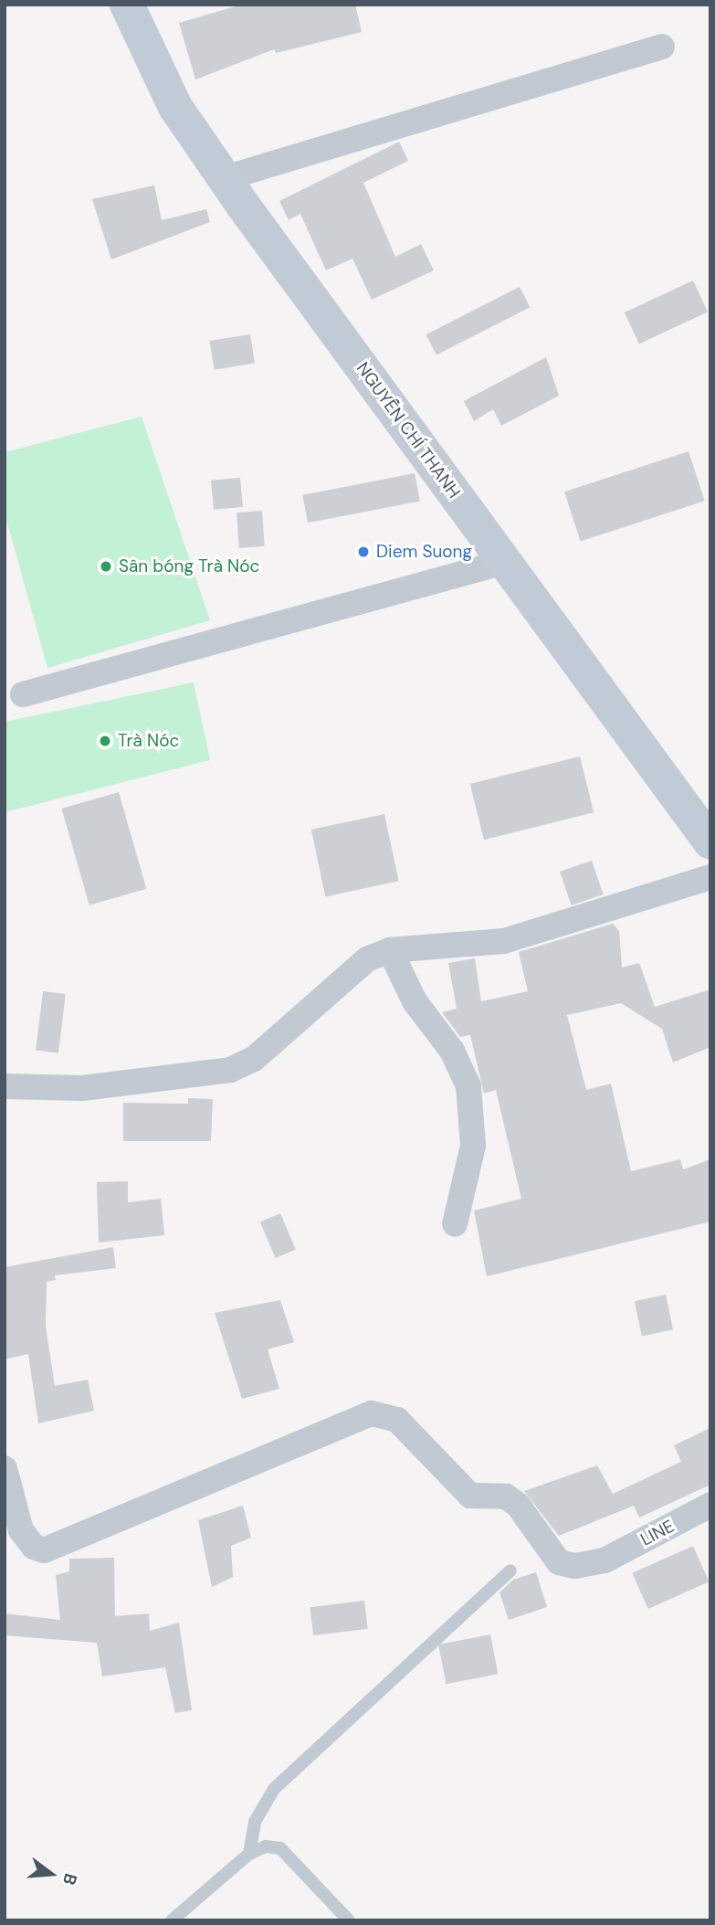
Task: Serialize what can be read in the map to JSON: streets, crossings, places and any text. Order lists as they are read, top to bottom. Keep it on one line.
{"streets":{"main road":["NGUYỄN CHÍ THANH"],"street":["LINE"]},"places":["Diem Suong","Sân bóng Trà Nóc","Trà Nóc"],"north":"right"}
